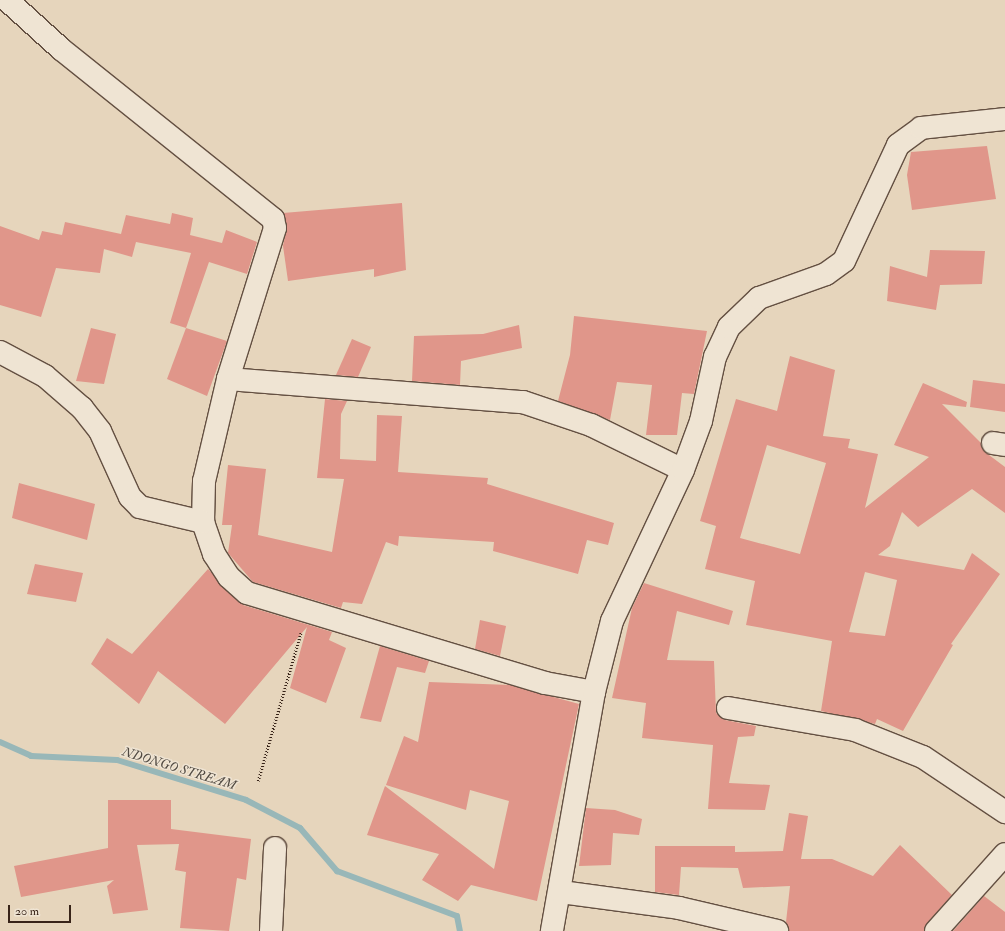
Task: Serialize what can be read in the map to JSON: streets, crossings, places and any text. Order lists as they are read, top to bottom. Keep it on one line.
{"water":["NDONGO STREAM"],"scale_bar":"20 m"}
